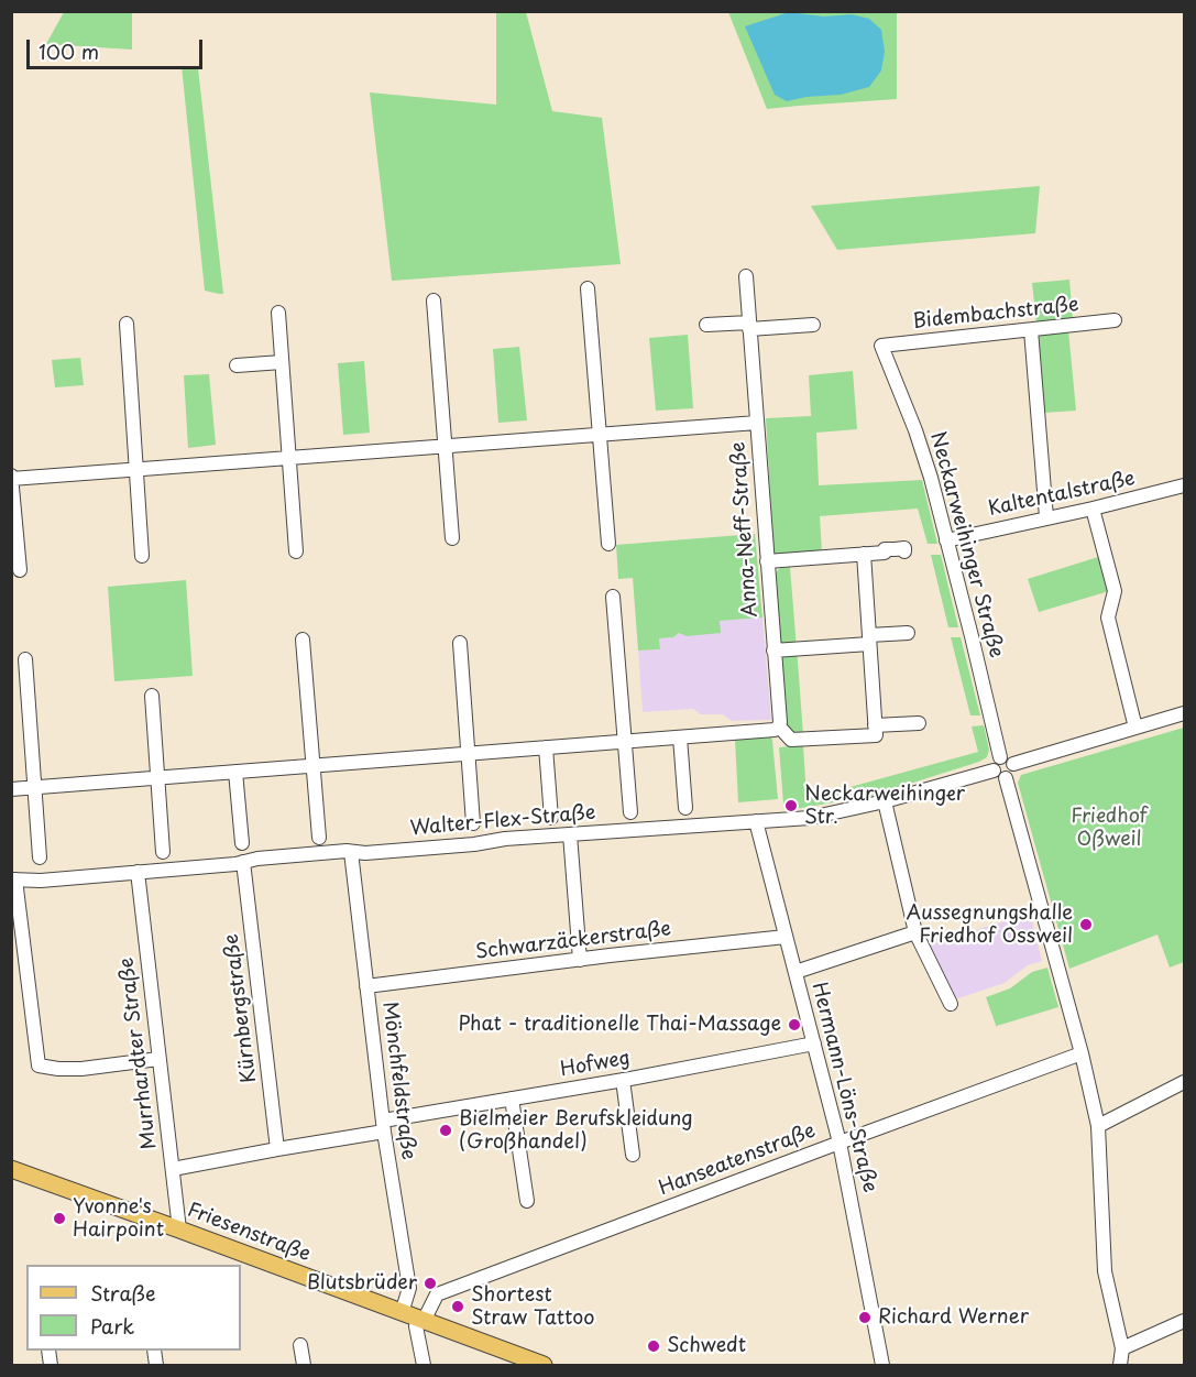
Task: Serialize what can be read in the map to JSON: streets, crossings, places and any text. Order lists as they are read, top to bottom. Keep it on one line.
{"streets":{"main road":["Friesenstraße"],"street":["Bidembachstraße","Kaltentalstraße","Anna-Neff-Straße","Neckarweihinger Straße","Walter-Flex-Straße","Schwarzäckerstraße","Kürnbergstraße","Murrhardter Straße","Hofweg","Mönchfeldstraße","Hermann-Löns-Straße","Hanseatenstraße"]},"crossings":[["Bidembachstraße","Neckarweihinger Straße"],["Kaltentalstraße","Neckarweihinger Straße"],["Neckarweihinger Straße","Walter-Flex-Straße"],["Neckarweihinger Straße","Hanseatenstraße"],["Walter-Flex-Straße","Kürnbergstraße"],["Walter-Flex-Straße","Murrhardter Straße"],["Walter-Flex-Straße","Mönchfeldstraße"],["Walter-Flex-Straße","Hermann-Löns-Straße"],["Schwarzäckerstraße","Mönchfeldstraße"],["Schwarzäckerstraße","Hermann-Löns-Straße"],["Kürnbergstraße","Hofweg"],["Murrhardter Straße","Hofweg"],["Murrhardter Straße","Friesenstraße"],["Hofweg","Mönchfeldstraße"],["Hofweg","Hermann-Löns-Straße"],["Mönchfeldstraße","Friesenstraße"],["Hermann-Löns-Straße","Hanseatenstraße"],["Hanseatenstraße","Friesenstraße"]],"parks":["Friedhof Oßweil"],"places":["Neckarweihinger Str.","Aussegnungshalle Friedhof Ossweil","Phat - traditionelle Thai-Massage","Bielmeier Berufskleidung (Großhandel)","Yvonne's Hairpoint","Blutsbrüder","Shortest Straw Tattoo","Richard Werner","Schwedt"],"legend":["Straße","Park"],"scale_bar":"100 m"}
